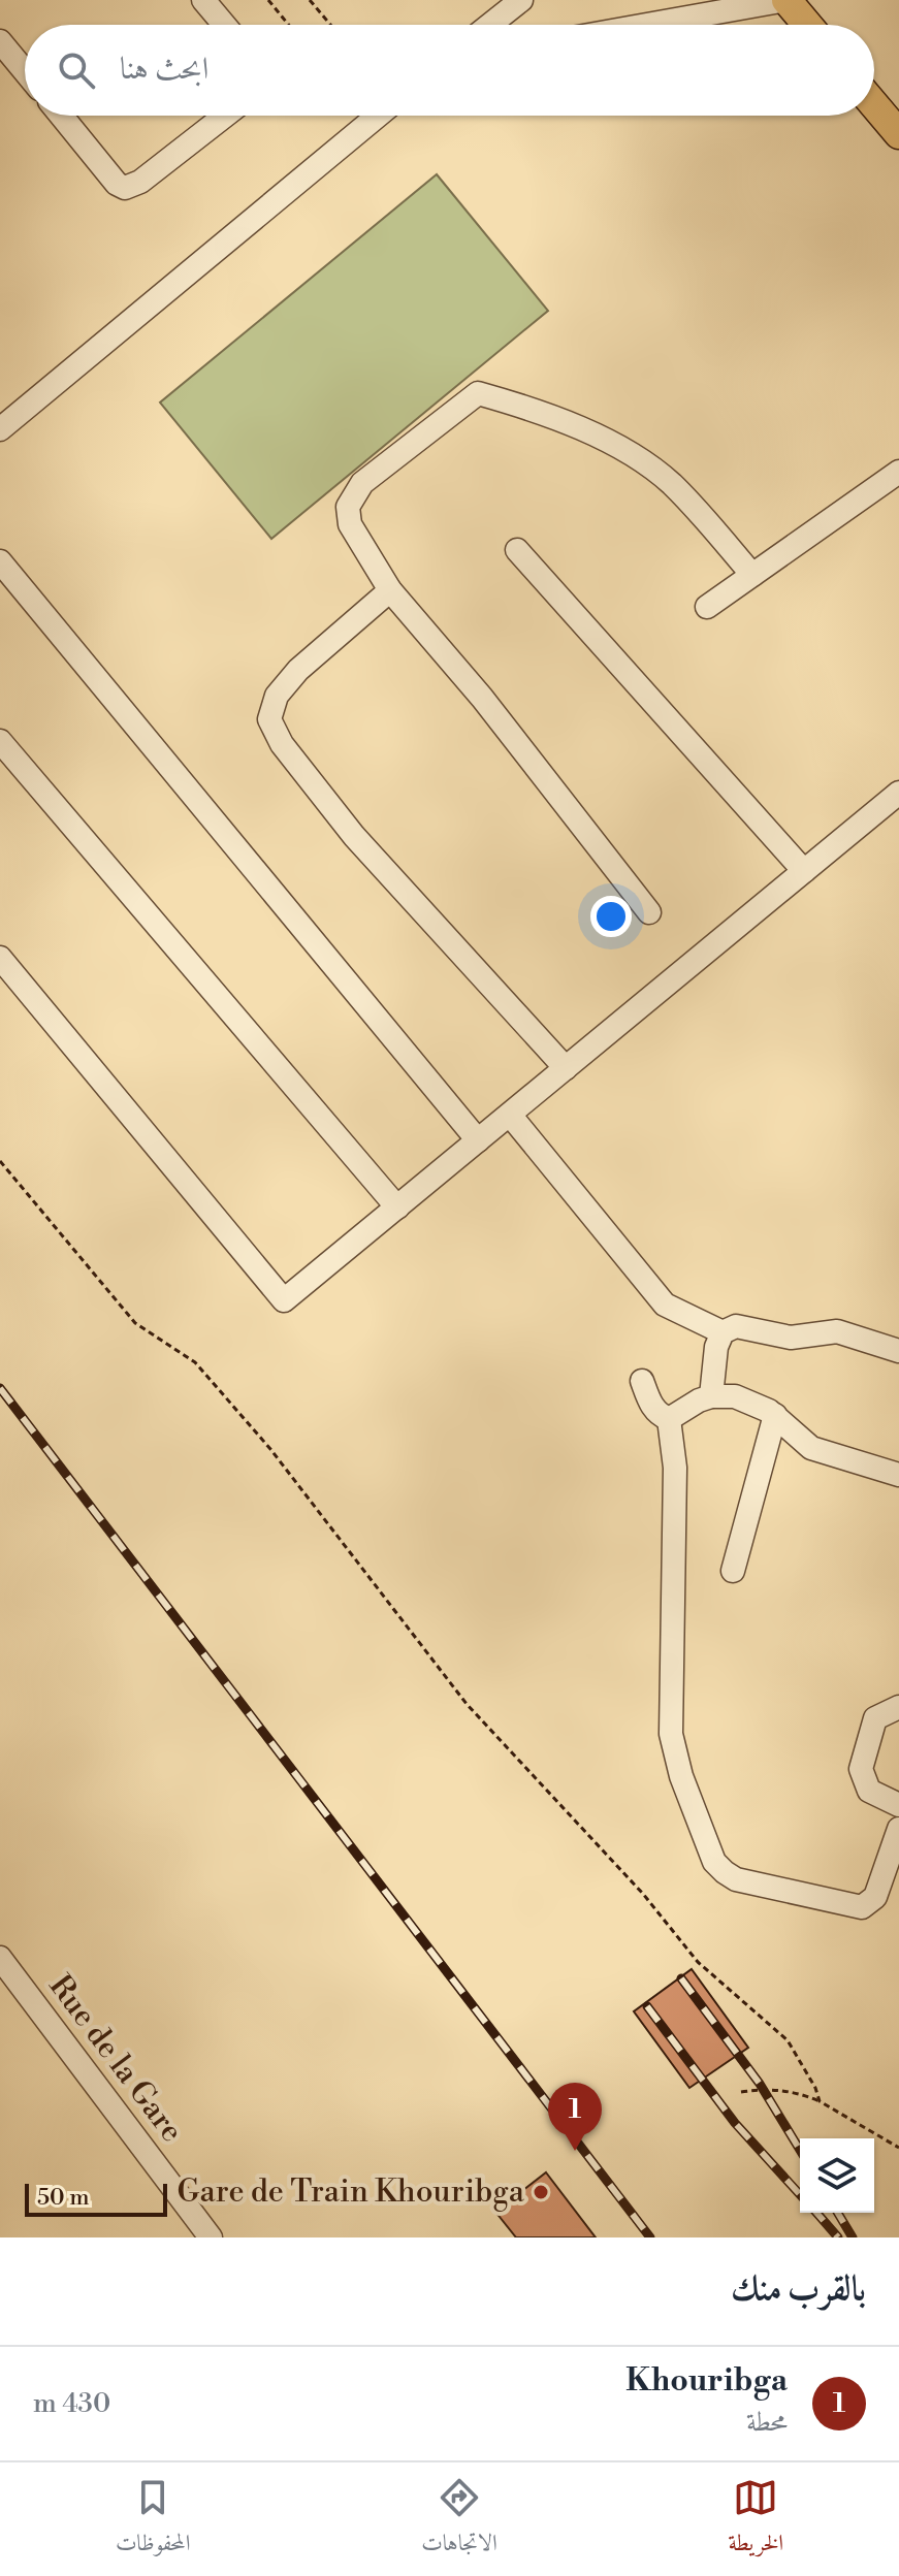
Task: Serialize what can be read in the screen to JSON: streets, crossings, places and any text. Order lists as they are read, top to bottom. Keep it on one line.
{"streets":{"street":["Rue de la Gare"]},"places":["Gare de Train Khouribga"],"scale_bar":"50 m","page":{"search":"ابحث هنا","pins":"1","scale":"50 m","heading":"بالقرب منك","list":[{"mark":"1","name":"Khouribga","note":"محطة","value":"430 m"}],"nav":["الخريطة","الاتجاهات","المحفوظات"]}}
